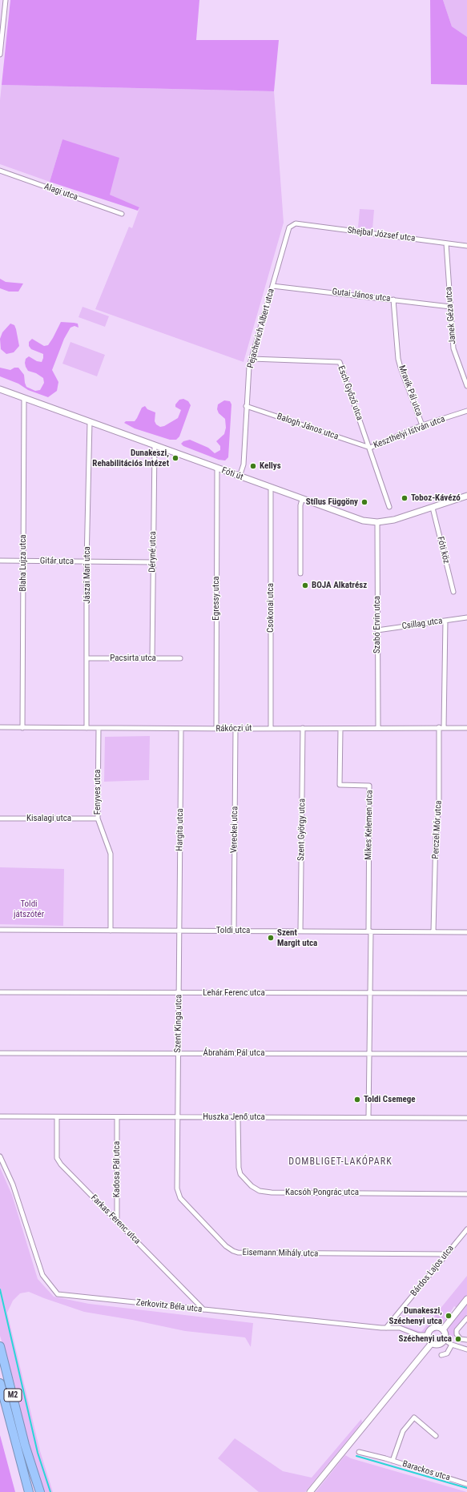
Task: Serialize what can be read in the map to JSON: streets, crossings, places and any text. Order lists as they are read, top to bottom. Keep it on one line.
{"streets":{"highway":["M2"],"main road":["Fóti út"],"street":["Alagi utca","Shejbal József utca","Gutai János utca","Janek Géza utca","Pejachevich Albert utca","Mravik Pál utca","Esch Győző utca","Balogh János utca","Keszthelyi István utca","Fóti köz","Déryné utca","Gitár utca","Blaha Lujza utca","Jászai Mari utca","Egressy utca","Csokonai utca","Csillag utca","Szabó Ervin utca","Pacsirta utca","Rákóczi út","Fenyves utca","Kisalagi utca","Mikes Kelemen utca","Hargita utca","Vereckei utca","Szent György utca","Perczel Mór utca","Toldi utca","Lehár Ferenc utca","Szent Kinga utca","Ábrahám Pál utca","Huszka Jenő utca","Kadosa Pál utca","Kacsóh Pongrác utca","Farkas Ferenc utca","Eisemann Mihály utca","Bárdos Lajos utca","Zerkovitz Béla utca","Barackos utca"]},"crossings":[["Shejbal József utca","Janek Géza utca"],["Shejbal József utca","Pejachevich Albert utca"],["Gutai János utca","Janek Géza utca"],["Gutai János utca","Pejachevich Albert utca"],["Gutai János utca","Mravik Pál utca"],["Pejachevich Albert utca","Esch Győző utca"],["Pejachevich Albert utca","Balogh János utca"],["Pejachevich Albert utca","Fóti út"],["Mravik Pál utca","Keszthelyi István utca"],["Esch Győző utca","Balogh János utca"],["Esch Győző utca","Keszthelyi István utca"],["Balogh János utca","Keszthelyi István utca"],["Fóti út","Fóti köz"],["Fóti út","Déryné utca"],["Fóti út","Blaha Lujza utca"],["Fóti út","Jászai Mari utca"],["Fóti út","Egressy utca"],["Fóti út","Csokonai utca"],["Fóti út","Szabó Ervin utca"],["Déryné utca","Gitár utca"],["Déryné utca","Pacsirta utca"],["Gitár utca","Blaha Lujza utca"],["Gitár utca","Jászai Mari utca"],["Blaha Lujza utca","Rákóczi út"],["Jászai Mari utca","Pacsirta utca"],["Jászai Mari utca","Rákóczi út"],["Egressy utca","Rákóczi út"],["Csokonai utca","Rákóczi út"],["Csillag utca","Szabó Ervin utca"],["Szabó Ervin utca","Rákóczi út"],["Rákóczi út","Fenyves utca"],["Rákóczi út","Mikes Kelemen utca"],["Rákóczi út","Hargita utca"],["Rákóczi út","Vereckei utca"],["Rákóczi út","Szent György utca"],["Rákóczi út","Perczel Mór utca"],["Fenyves utca","Kisalagi utca"],["Fenyves utca","Toldi utca"],["Mikes Kelemen utca","Toldi utca"],["Hargita utca","Toldi utca"],["Hargita utca","Szent Kinga utca"],["Vereckei utca","Toldi utca"],["Szent György utca","Toldi utca"],["Perczel Mór utca","Toldi utca"],["Toldi utca","Szent Kinga utca"],["Lehár Ferenc utca","Szent Kinga utca"],["Szent Kinga utca","Ábrahám Pál utca"],["Szent Kinga utca","Huszka Jenő utca"],["Szent Kinga utca","Eisemann Mihály utca"],["Huszka Jenő utca","Kadosa Pál utca"],["Huszka Jenő utca","Kacsóh Pongrác utca"],["Huszka Jenő utca","Farkas Ferenc utca"],["Huszka Jenő utca","Eisemann Mihály utca"],["Kadosa Pál utca","Farkas Ferenc utca"],["Farkas Ferenc utca","Zerkovitz Béla utca"],["Eisemann Mihály utca","Bárdos Lajos utca"],["Bárdos Lajos utca","Zerkovitz Béla utca"]],"districts":["DOMBLIGET-LAKÓPARK"],"parks":["Toldi játszótér"],"places":["Dunakeszi, Rehabilitációs Intézet","Kellys","Toboz-Kávézó","Stílus Függöny","BOJA Alkatrész","Szent Margit utca","Toldi Csemege","Dunakeszi, Széchenyi utca","Széchenyi utca"]}
